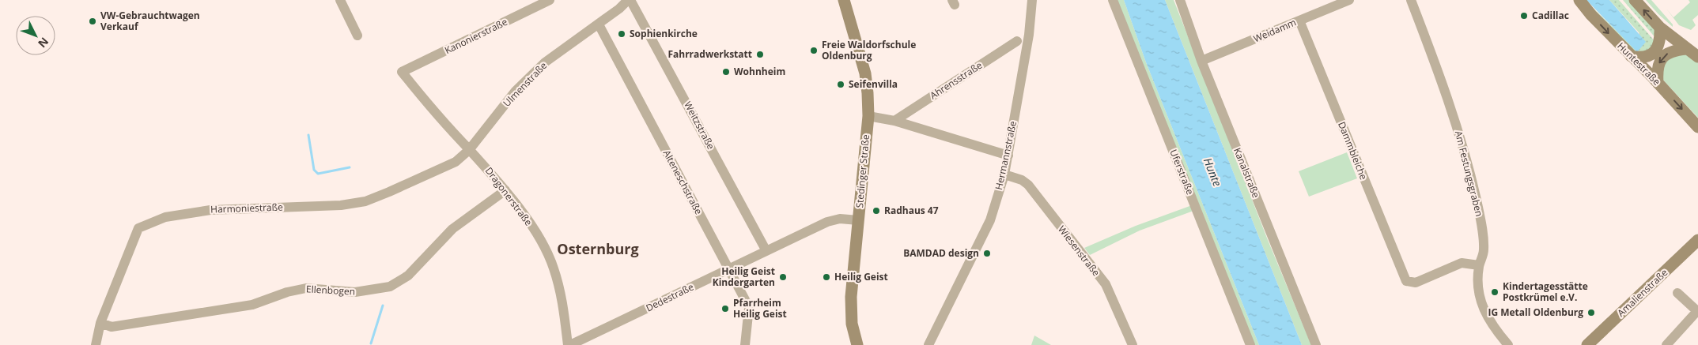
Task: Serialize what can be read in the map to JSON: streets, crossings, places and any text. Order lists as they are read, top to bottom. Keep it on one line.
{"streets":{"street":["Weidamm","Kanonierstraße","Huntestraße","Ahrensstraße","Ulmenstraße","Weitzstraße","Dammbleiche","Hermannstraße","Stedinger Straße","Uferstraße","Kanalstraße","Am Festungsgraben","Alteneschstraße","Dragonerstraße","Harmoniestraße","Wiesenstraße","Ellenbogen","Amalienstraße","Dedestraße"]},"crossings":[["Weidamm","Dammbleiche"],["Weidamm","Kanalstraße"],["Kanonierstraße","Dragonerstraße"],["Ulmenstraße","Weitzstraße"],["Ulmenstraße","Alteneschstraße"],["Ulmenstraße","Dragonerstraße"],["Ulmenstraße","Harmoniestraße"],["Weitzstraße","Dedestraße"],["Dammbleiche","Am Festungsgraben"],["Hermannstraße","Wiesenstraße"],["Stedinger Straße","Dedestraße"],["Alteneschstraße","Dedestraße"],["Dragonerstraße","Harmoniestraße"],["Dragonerstraße","Ellenbogen"],["Dragonerstraße","Dedestraße"],["Harmoniestraße","Ellenbogen"]],"districts":["Osternburg"],"water":["Hunte"],"places":["Cadillac","VW-Gebrauchtwagen Verkauf","Sophienkirche","Freie Waldorfschule Oldenburg","Fahrradwerkstatt","Wohnheim","Seifenvilla","Radhaus 47","BAMDAD design","Heilig Geist Kindergarten","Heilig Geist","Kindertagesstätte Postkrümel e.V.","Pfarrheim Heilig Geist","IG Metall Oldenburg"],"north":"bottom right"}
